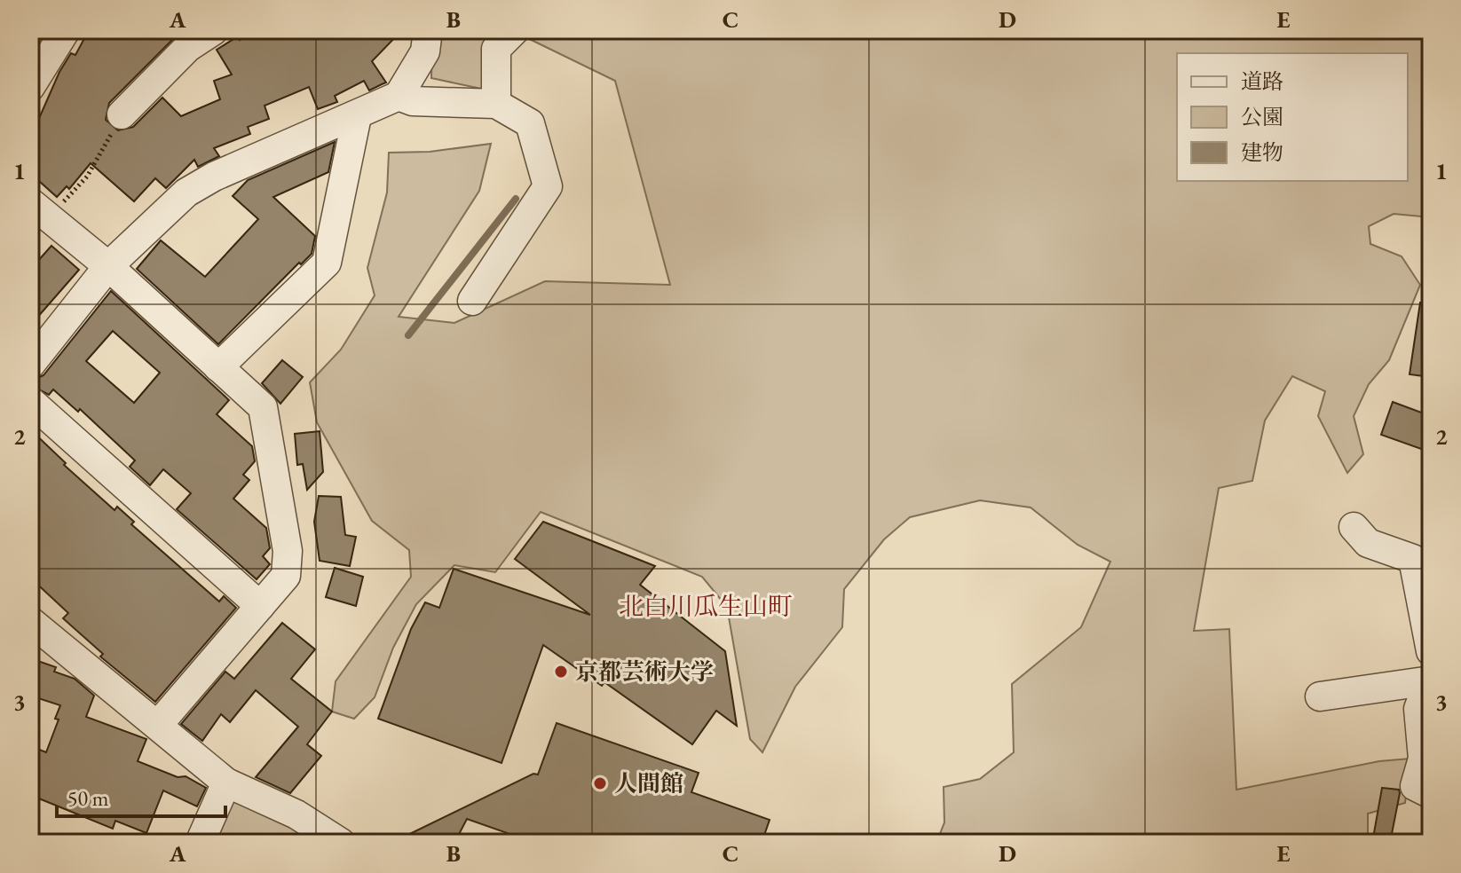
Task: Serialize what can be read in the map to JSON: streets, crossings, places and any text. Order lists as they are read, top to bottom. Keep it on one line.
{"districts":["北白川瓜生山町"],"places":["京都芸術大学","人間館"],"legend":["道路","公園","建物"],"scale_bar":"50 m","grid":{"columns":["A","B","C","D","E"],"rows":["1","2","3"]}}
